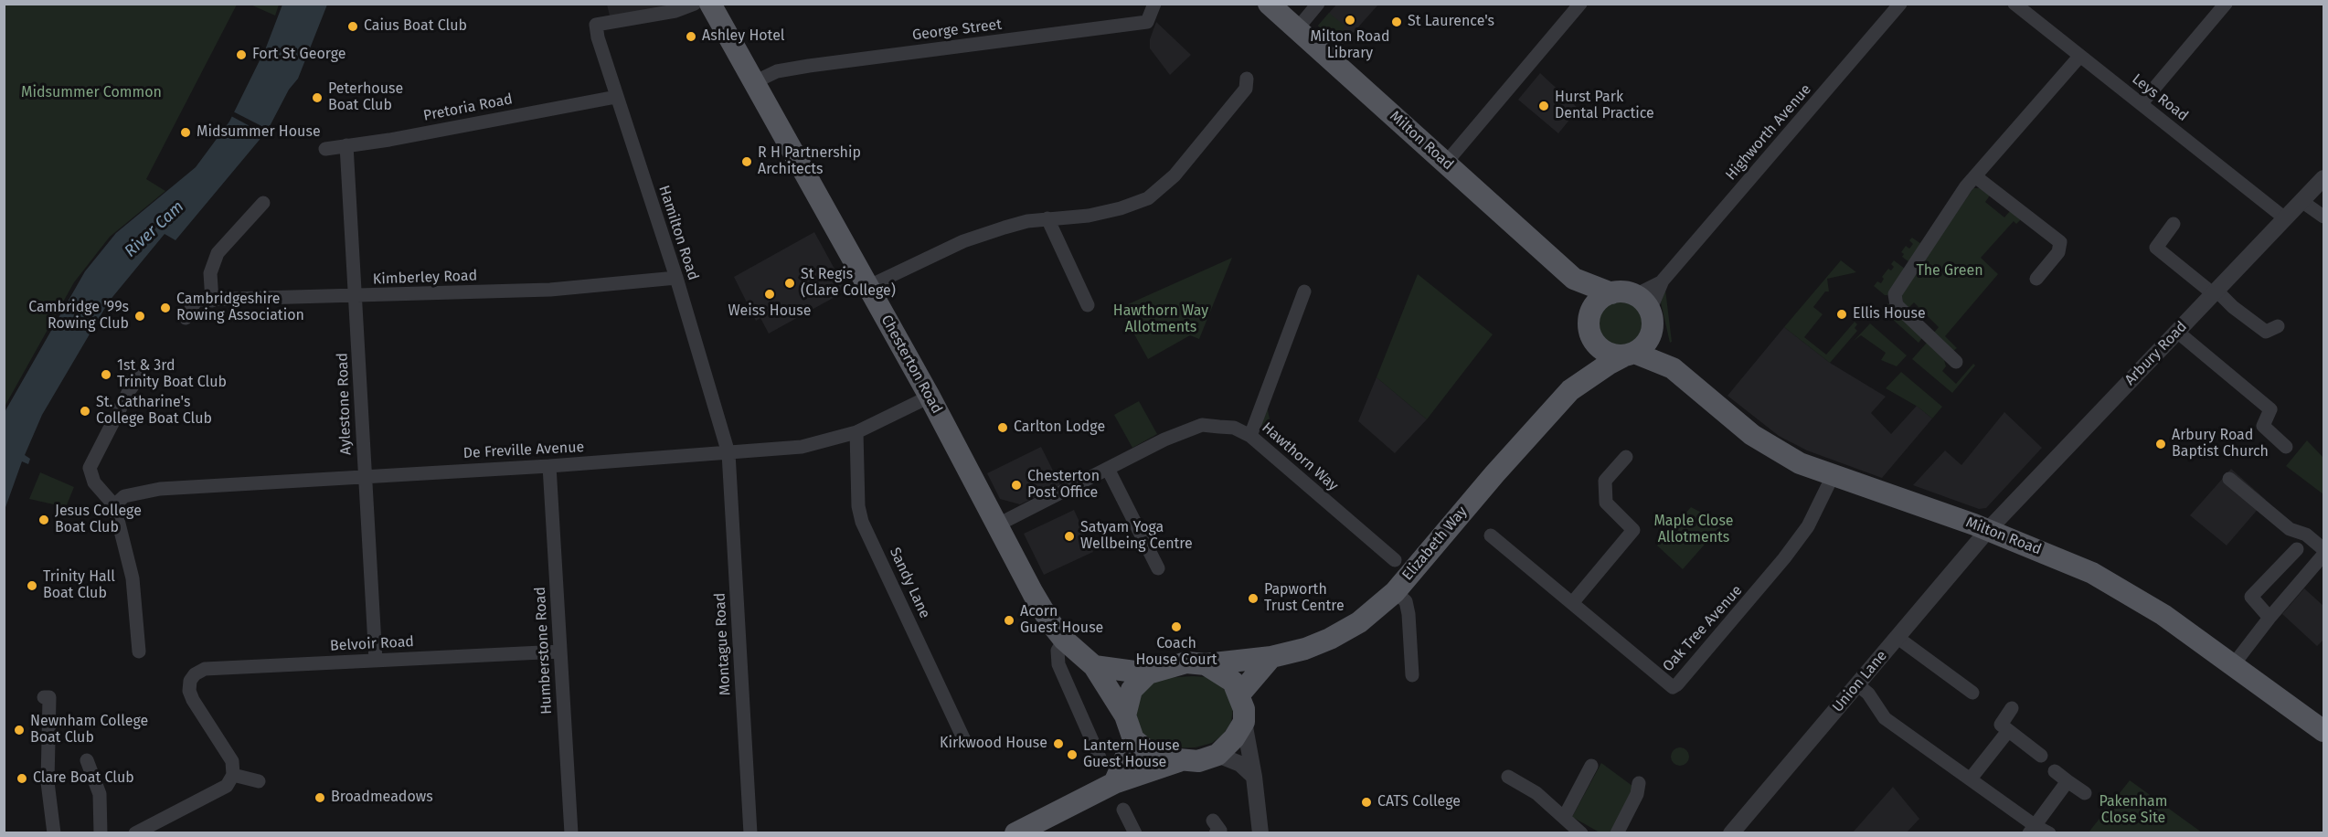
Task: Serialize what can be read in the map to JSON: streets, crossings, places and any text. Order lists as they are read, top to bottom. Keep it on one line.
{"streets":{"main road":["Milton Road","Chesterton Road","Elizabeth Way"],"street":["George Street","Leys Road","Pretoria Road","Highworth Avenue","Hamilton Road","Kimberley Road","Arbury Road","Aylestone Road","De Freville Avenue","Hawthorn Way","Sandy Lane","Oak Tree Avenue","Belvoir Road","Montague Road","Humberstone Road","Union Lane"]},"crossings":[["George Street","Chesterton Road"],["Leys Road","Arbury Road"],["Pretoria Road","Hamilton Road"],["Pretoria Road","Aylestone Road"],["Highworth Avenue","Milton Road"],["Highworth Avenue","Elizabeth Way"],["Milton Road","Arbury Road"],["Milton Road","Elizabeth Way"],["Milton Road","Oak Tree Avenue"],["Milton Road","Union Lane"],["Hamilton Road","Kimberley Road"],["Hamilton Road","De Freville Avenue"],["Hamilton Road","Montague Road"],["Kimberley Road","Aylestone Road"],["Arbury Road","Union Lane"],["Chesterton Road","De Freville Avenue"],["Chesterton Road","Hawthorn Way"],["Chesterton Road","Elizabeth Way"],["Aylestone Road","De Freville Avenue"],["Aylestone Road","Belvoir Road"],["De Freville Avenue","Sandy Lane"],["De Freville Avenue","Montague Road"],["De Freville Avenue","Humberstone Road"],["Belvoir Road","Humberstone Road"]],"water":["River Cam"],"parks":["Midsummer Common","The Green","Hawthorn Way Allotments","Maple Close Allotments","Pakenham Close Site"],"places":["Milton Road Library","St Laurence's","Caius Boat Club","Ashley Hotel","Fort St George","Peterhouse Boat Club","Hurst Park Dental Practice","Midsummer House","R H Partnership Architects","St Regis (Clare College)","Weiss House","Cambridgeshire Rowing Association","Ellis House","Cambridge '99s Rowing Club","1st & 3rd Trinity Boat Club","St. Catharine's College Boat Club","Carlton Lodge","Arbury Road Baptist Church","Chesterton Post Office","Jesus College Boat Club","Satyam Yoga Wellbeing Centre","Trinity Hall Boat Club","Papworth Trust Centre","Acorn Guest House","Coach House Court","Newnham College Boat Club","Kirkwood House","Lantern House Guest House","Clare Boat Club","Broadmeadows","CATS College"]}
